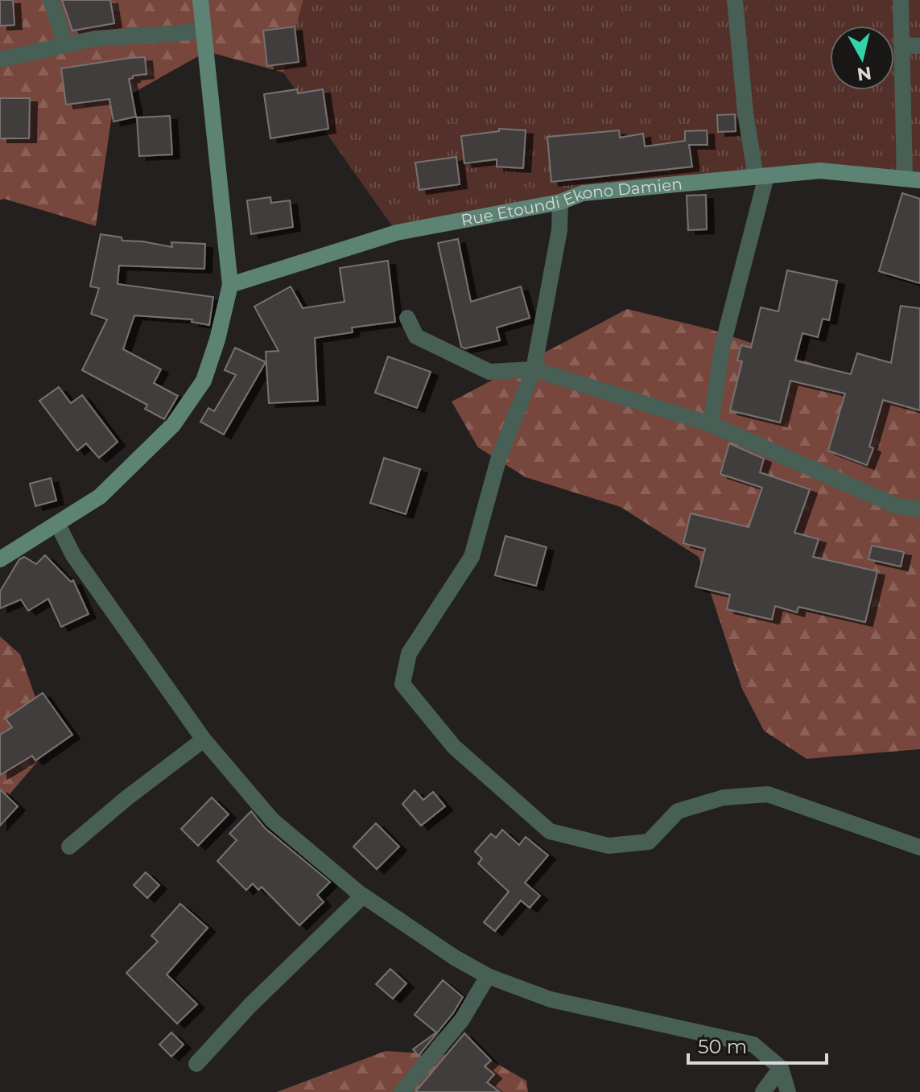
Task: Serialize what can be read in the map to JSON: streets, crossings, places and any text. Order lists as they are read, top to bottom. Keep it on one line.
{"streets":{"street":["Rue Etoundi Ekono Damien"]},"scale_bar":"50 m","north":"bottom"}
